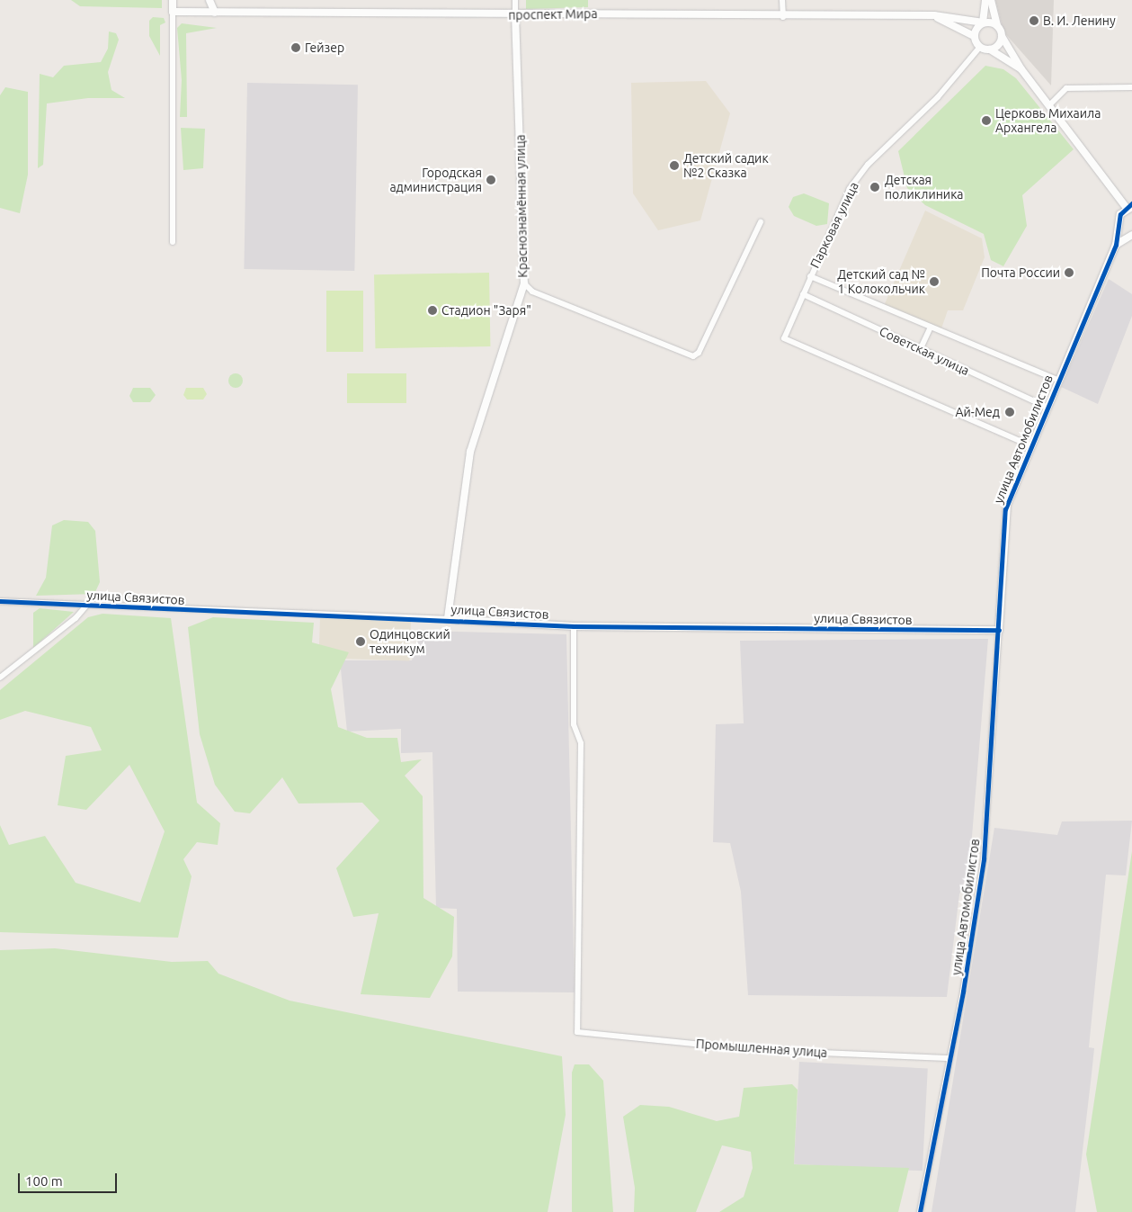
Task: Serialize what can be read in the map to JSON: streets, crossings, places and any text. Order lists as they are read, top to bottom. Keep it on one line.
{"streets":{"street":["проспект Мира","Краснознамённая улица","Парковая улица","Советская улица","улица Автомобилистов","улица Связистов","Промышленная улица"]},"crossings":[["проспект Мира","Краснознамённая улица"],["проспект Мира","Парковая улица"],["Краснознамённая улица","улица Связистов"],["Парковая улица","Советская улица"],["Парковая улица","улица Автомобилистов"],["Советская улица","улица Автомобилистов"],["улица Автомобилистов","улица Связистов"],["улица Автомобилистов","Промышленная улица"],["улица Связистов","Промышленная улица"]],"places":["В. И. Ленину","Гейзер","Церковь Михаила Архангела","Детский садик №2 Сказка","Городская администрация","Детская поликлиника","Почта России","Детский сад № 1 Колокольчик","Стадион \"Заря\"","Ай-Мед","Одинцовский техникум"],"scale_bar":"100 m"}
